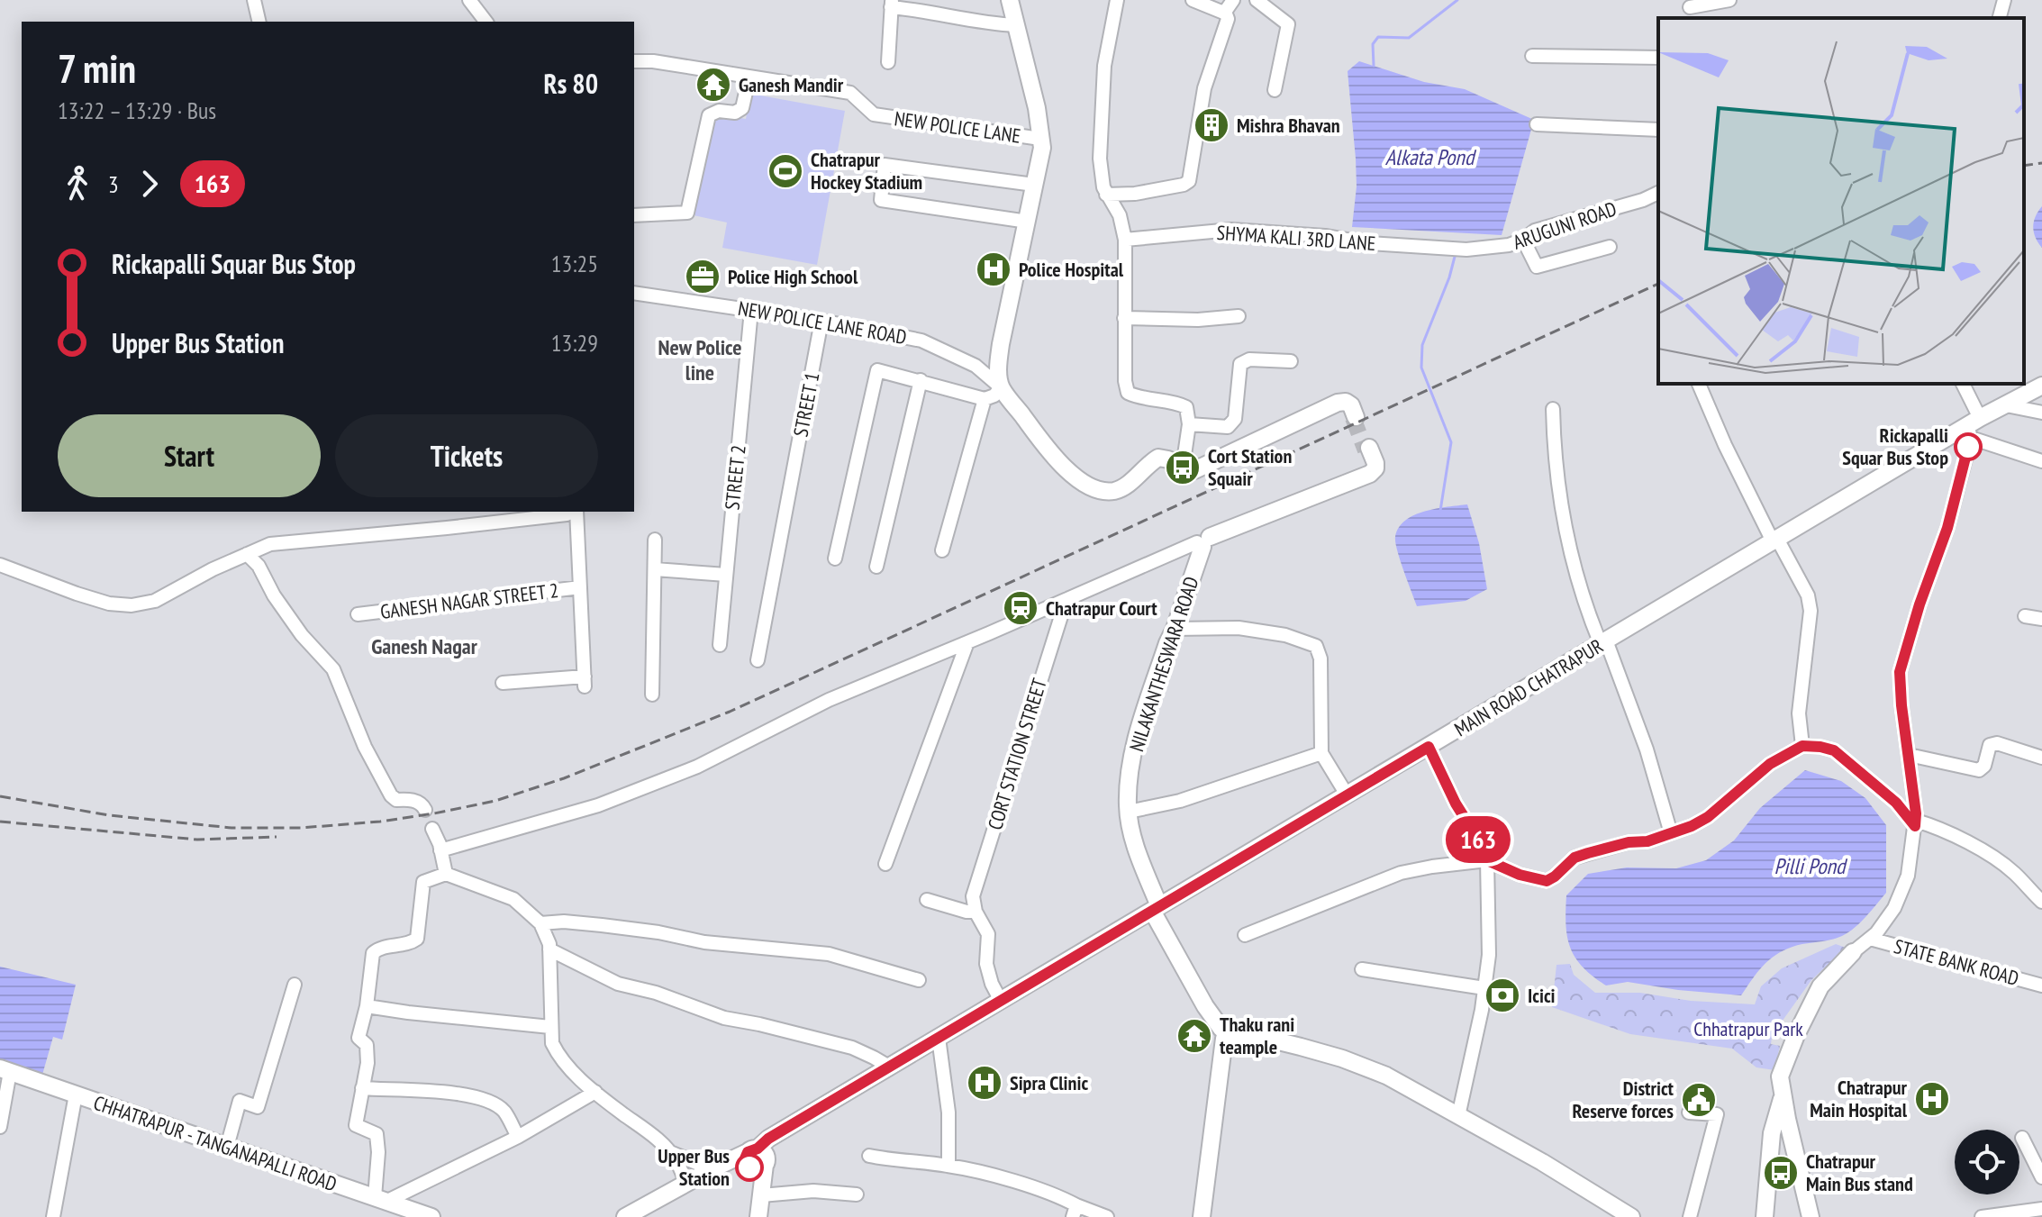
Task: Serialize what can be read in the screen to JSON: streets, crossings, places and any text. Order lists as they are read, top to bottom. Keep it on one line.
{"streets":{"street":["NEW POLICE LANE","ARUGUNI ROAD","SHYMA KALI 3RD LANE","NEW POLICE LANE ROAD","STREET 1","STREET 2","GANESH NAGAR STREET 2","NILAKANTHESWARA ROAD","MAIN ROAD CHATRAPUR","CORT STATION STREET","STATE BANK ROAD","CHHATRAPUR - TANGANAPALLI ROAD"]},"crossings":[["ARUGUNI ROAD","SHYMA KALI 3RD LANE"],["NEW POLICE LANE ROAD","STREET 1"],["NEW POLICE LANE ROAD","STREET 2"],["NILAKANTHESWARA ROAD","MAIN ROAD CHATRAPUR"],["MAIN ROAD CHATRAPUR","STATE BANK ROAD"]],"districts":["New Police line","Ganesh Nagar"],"water":["Alkata Pond","Pilli Pond"],"parks":["Chhatrapur Park"],"places":{"temple":["Ganesh Mandir","Thaku rani teample"],"building":["Mishra Bhavan"],"sports":["Chatrapur Hockey Stadium"],"hospital":["Police Hospital","Sipra Clinic","Chatrapur Main Hospital"],"office":["Police High School"],"other":["Rickapalli Squar Bus Stop","Upper Bus Station"],"bus stop":["Cort Station Squair","Chatrapur Main Bus stand"],"station":["Chatrapur Court"],"bank":["Icici"],"public building":["District Reserve forces"]},"lines":["bus line 163"],"page":{"on_map":"163","heading":["7 min","13:22 – 13:29 · Bus","Rs 80"],"legs":["3","163"],"list":[{"name":"Rickapalli Squar Bus Stop","value":"13:25"},{"name":"Upper Bus Station","value":"13:29"}],"buttons":["Start","Tickets"]}}
